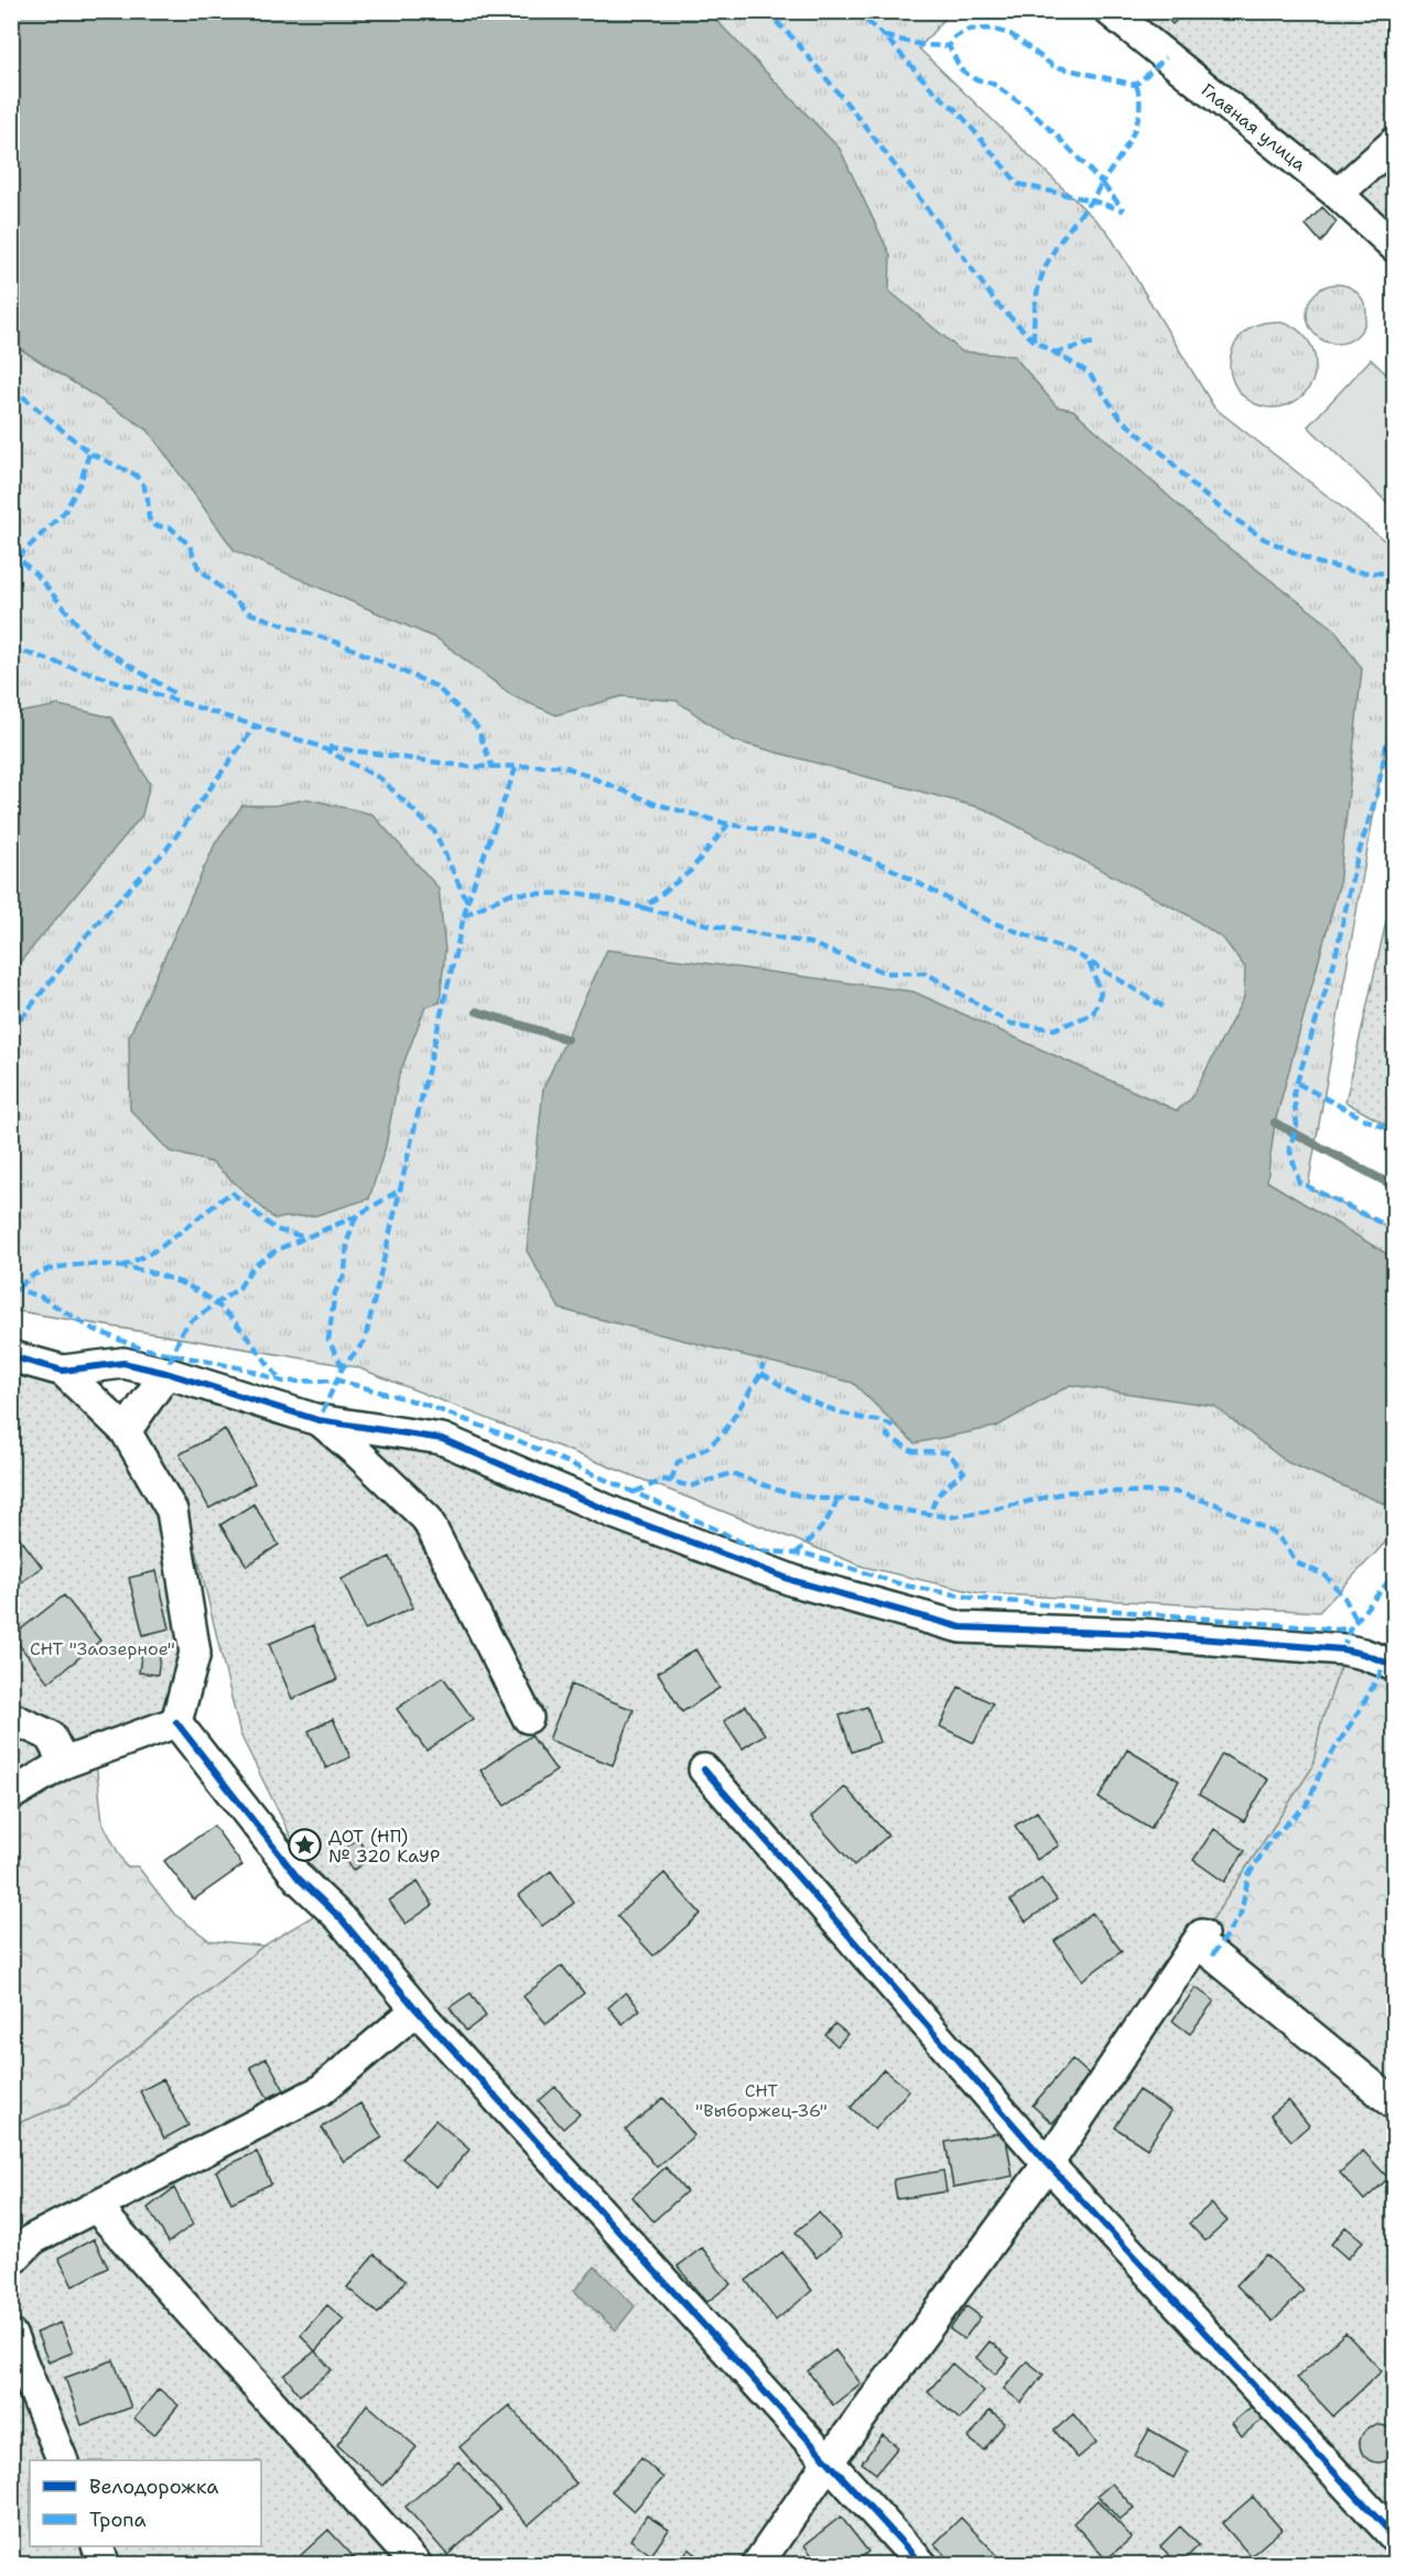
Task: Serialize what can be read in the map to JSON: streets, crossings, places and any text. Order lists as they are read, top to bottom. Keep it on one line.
{"streets":{"street":["Главная улица"]},"parks":["СНТ \"Заозерное\"","СНТ \"Выборжец-36\""],"places":{"place":["ДОТ (НП) № 320 КаУР"]},"legend":["Велодорожка","Тропа"]}
